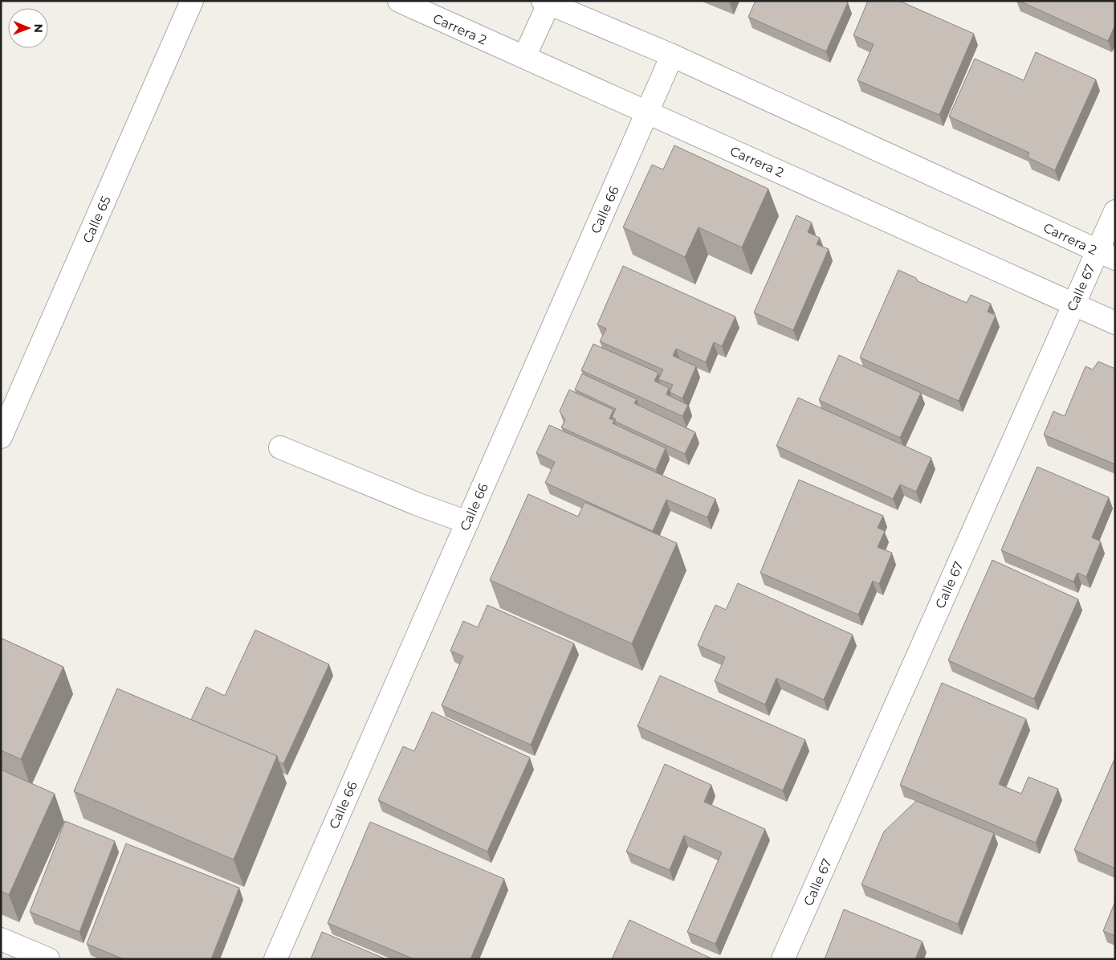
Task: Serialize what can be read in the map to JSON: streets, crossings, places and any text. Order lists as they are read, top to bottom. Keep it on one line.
{"streets":{"street":["Carrera 2","Calle 66","Calle 65","Calle 67"]},"crossings":[["Carrera 2","Calle 66"],["Carrera 2","Calle 67"]],"north":"right"}
